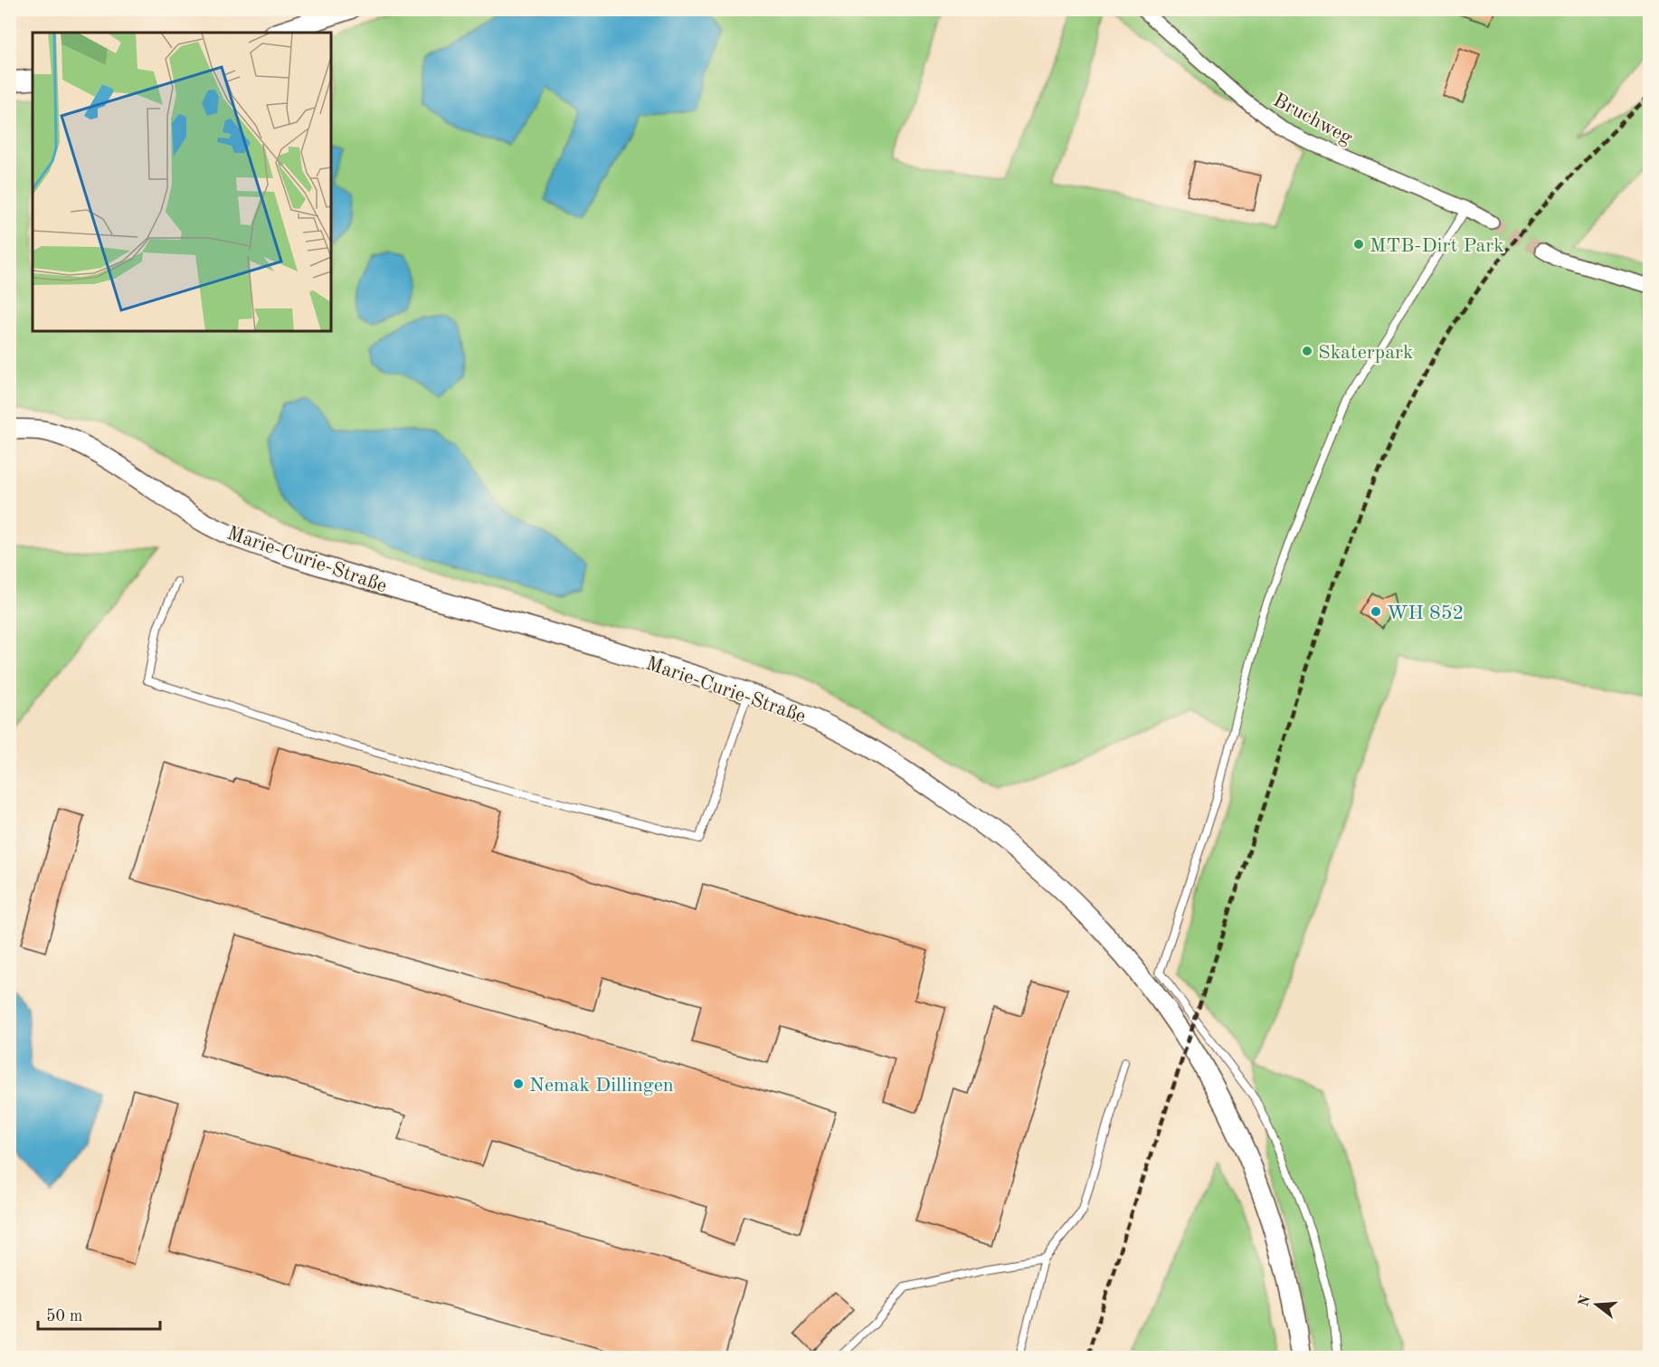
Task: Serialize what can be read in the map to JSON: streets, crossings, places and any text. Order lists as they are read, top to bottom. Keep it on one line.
{"streets":{"main road":["Marie-Curie-Straße"],"street":["Bruchweg"]},"places":["MTB-Dirt Park","Skaterpark","WH 852","Nemak Dillingen"],"scale_bar":"50 m","north":"left"}
